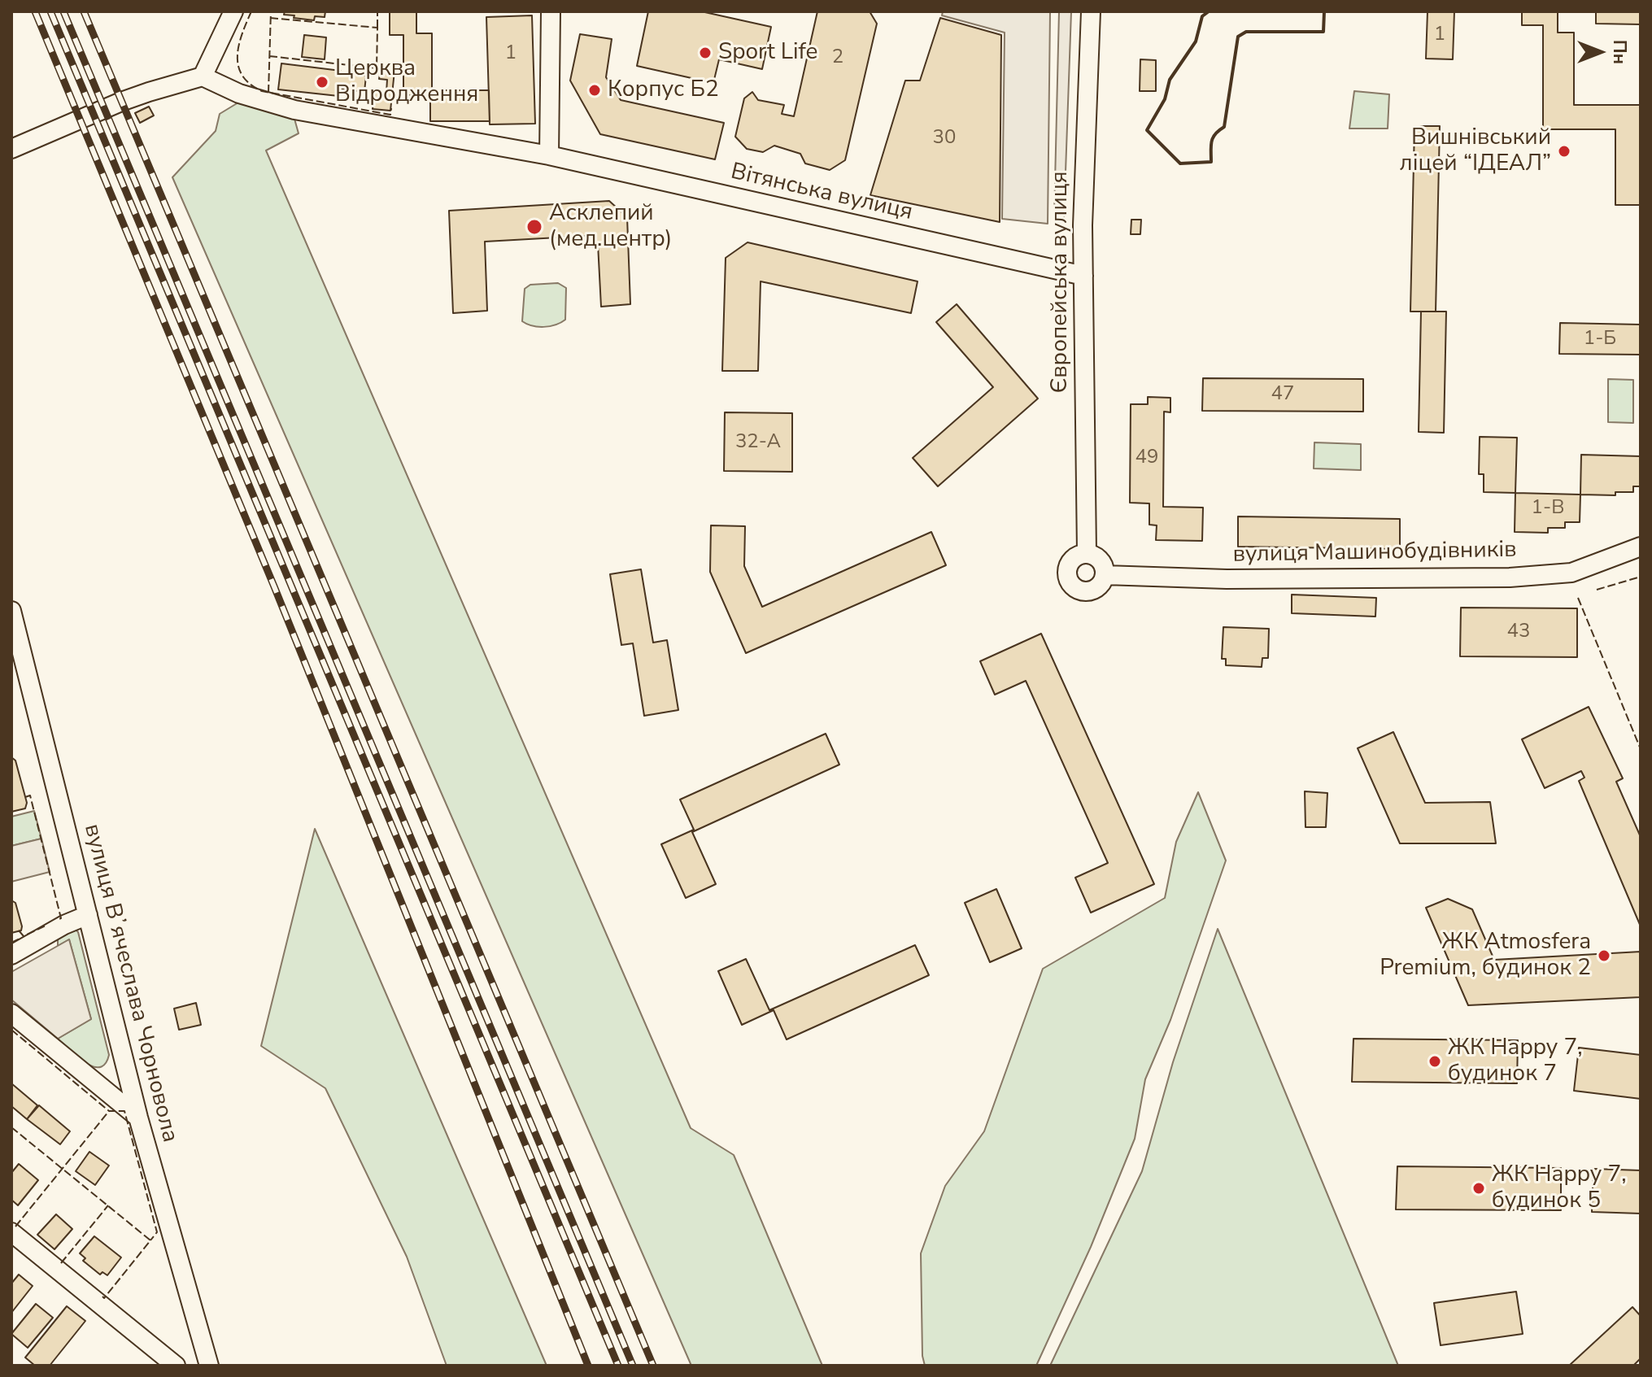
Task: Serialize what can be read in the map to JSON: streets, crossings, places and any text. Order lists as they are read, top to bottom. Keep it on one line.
{"streets":{"street":["Вітянська вулиця","Європейська вулиця","вулиця Машинобудівників","вулиця Вʼячеслава Чорновола"]},"crossings":[["Вітянська вулиця","Європейська вулиця"],["Європейська вулиця","вулиця Машинобудівників"]],"places":["Sport Life","Церква Відродження","Корпус Б2","Вишнівський ліцей “ІДЕАЛ”","Асклепий (мед.центр)","ЖК Atmosfera Premium, будинок 2","ЖК Happy 7, будинок 7","ЖК Happy 7, будинок 5"],"house_numbers":["1","1","2","30","1-Б","47","32-А","49","1-В","43"],"north":"right"}
